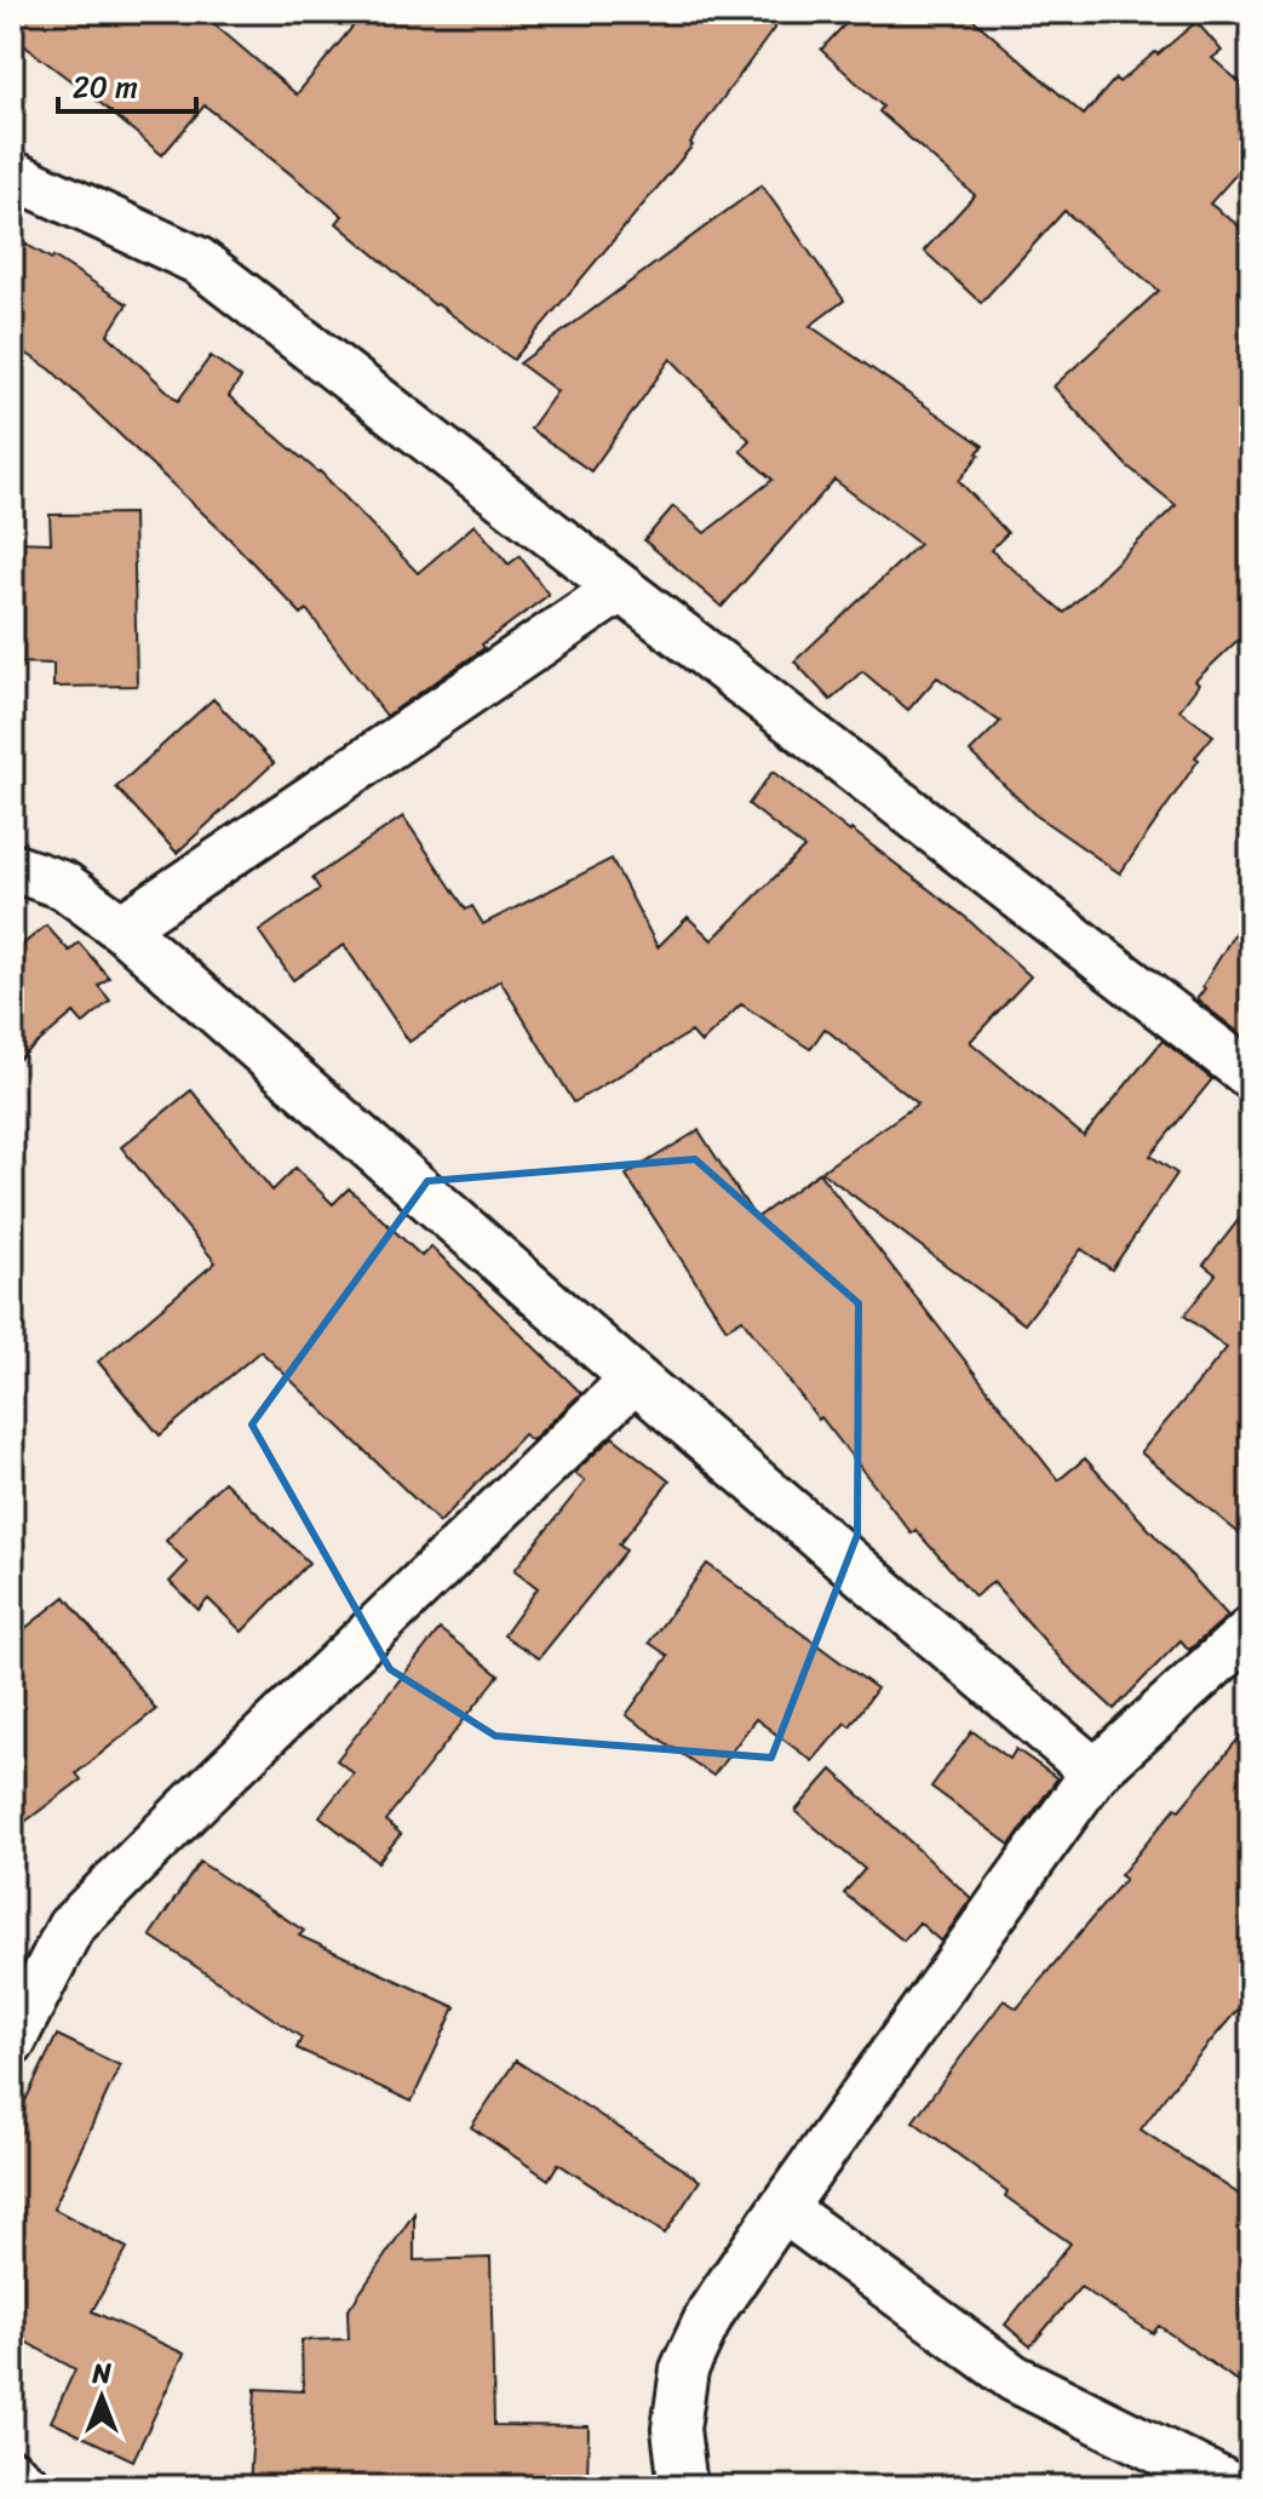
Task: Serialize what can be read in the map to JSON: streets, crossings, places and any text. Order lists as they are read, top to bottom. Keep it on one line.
{"scale_bar":"20 m","north":"top"}
